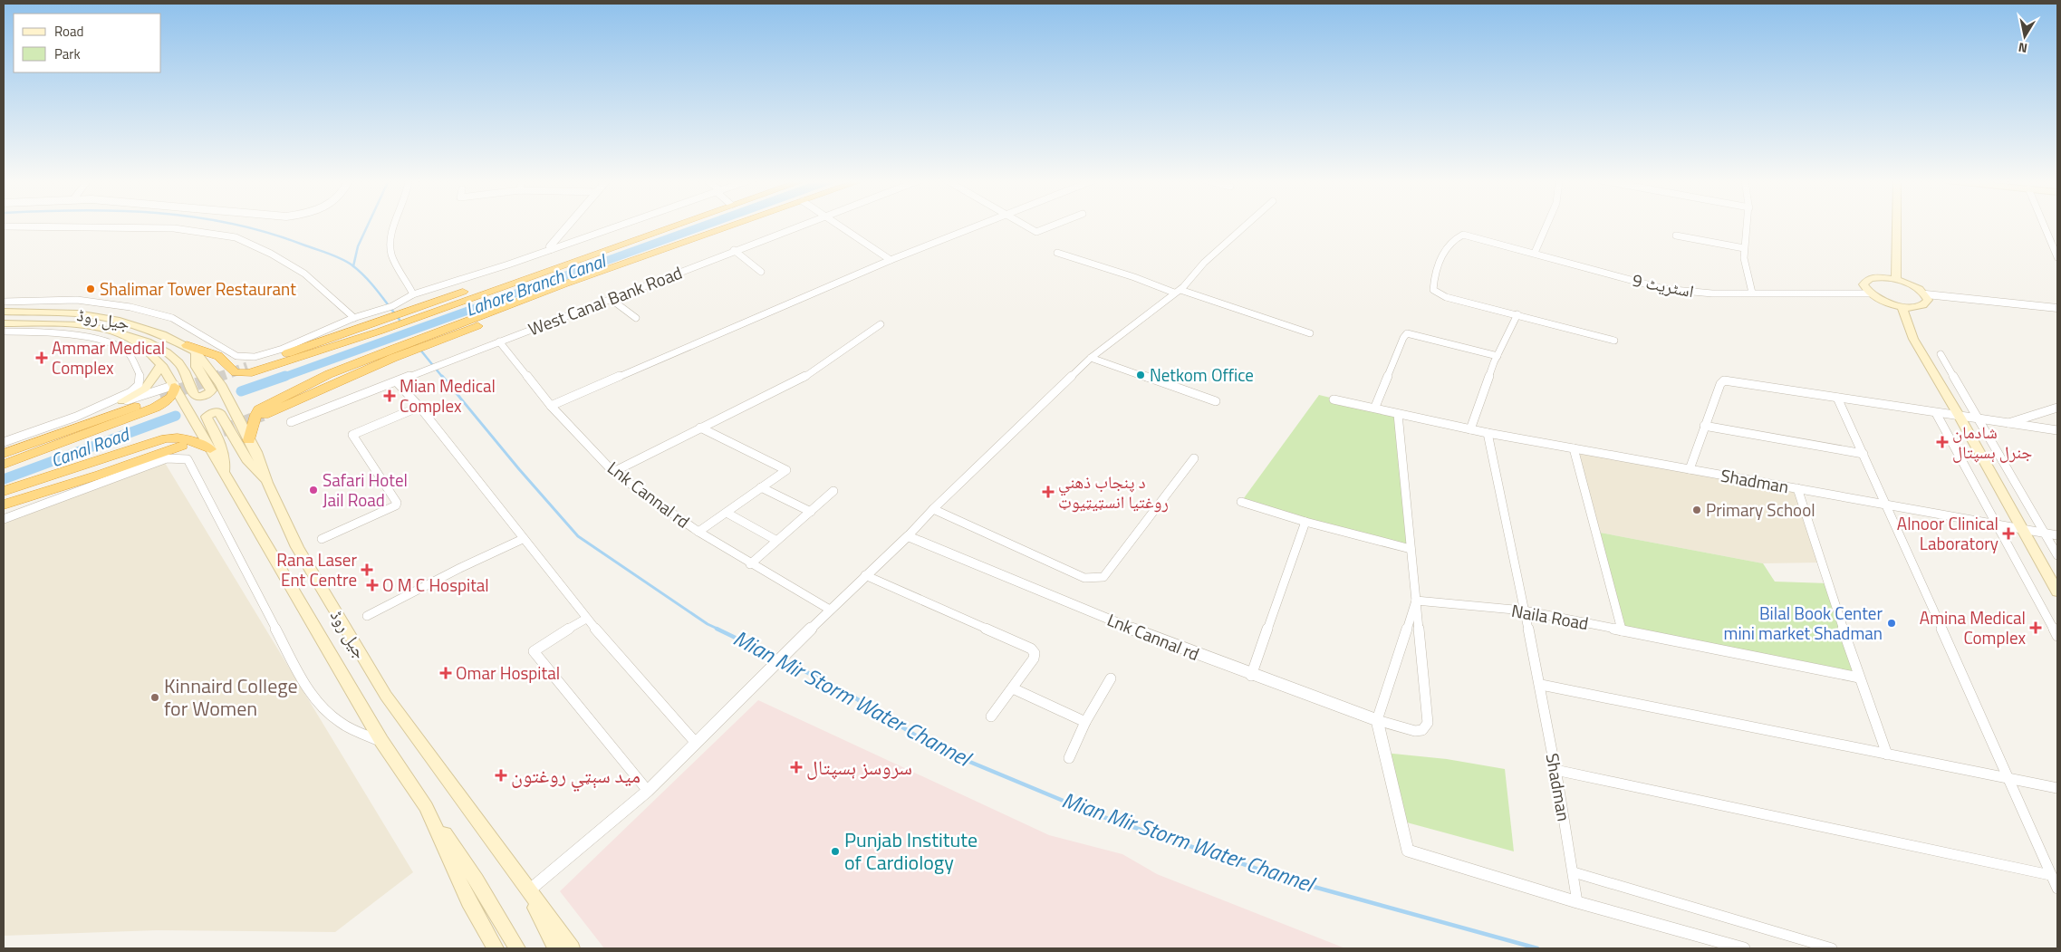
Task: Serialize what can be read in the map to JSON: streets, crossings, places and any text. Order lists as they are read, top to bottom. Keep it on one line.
{"streets":{"main road":["جیل روڈ"],"street":["اسٹریٹ 9","West Canal Bank Road","Shadman","Lnk Cannal rd","Naila Road"]},"crossings":[["West Canal Bank Road","Lnk Cannal rd"],["Shadman","Naila Road"]],"water":["Lahore Branch Canal","Canal Road","Mian Mir Storm Water Channel"],"places":{"other":["Shalimar Tower Restaurant","Netkom Office","Safari Hotel Jail Road","Primary School","Bilal Book Center mini market Shadman","Kinnaird College for Women","Punjab Institute of Cardiology"],"health":["Ammar Medical Complex","Mian Medical Complex","شادمان جنرل ہسپتال","د پنجاب ذهني روغتیا انسټیټیوټ","Alnoor Clinical Laboratory","Rana Laser Ent Centre","O M C Hospital","Amina Medical Complex","Omar Hospital","سروسز ہسپتال","مید سېټي روغتون"]},"legend":["Road","Park"],"north":"bottom"}
